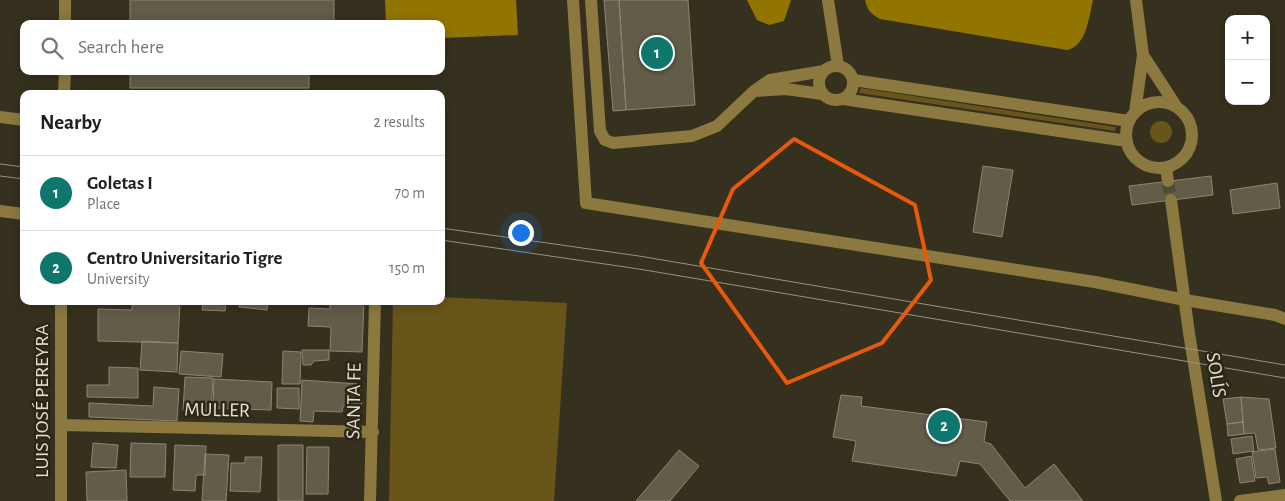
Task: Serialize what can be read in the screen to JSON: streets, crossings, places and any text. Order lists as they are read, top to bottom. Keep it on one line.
{"streets":{"street":["SOLÍS","LUIS JOSÉ PEREYRA","SANTA FE","MULLER"]},"crossings":[["LUIS JOSÉ PEREYRA","MULLER"],["SANTA FE","MULLER"]],"page":{"map_buttons":["+","−"],"search":"Search here","pins":["1","2"],"heading":["Nearby","2 results"],"list":[{"mark":"1","name":"Goletas I","note":"Place","value":"70 m"},{"mark":"2","name":"Centro Universitario Tigre","note":"University","value":"150 m"}]}}
